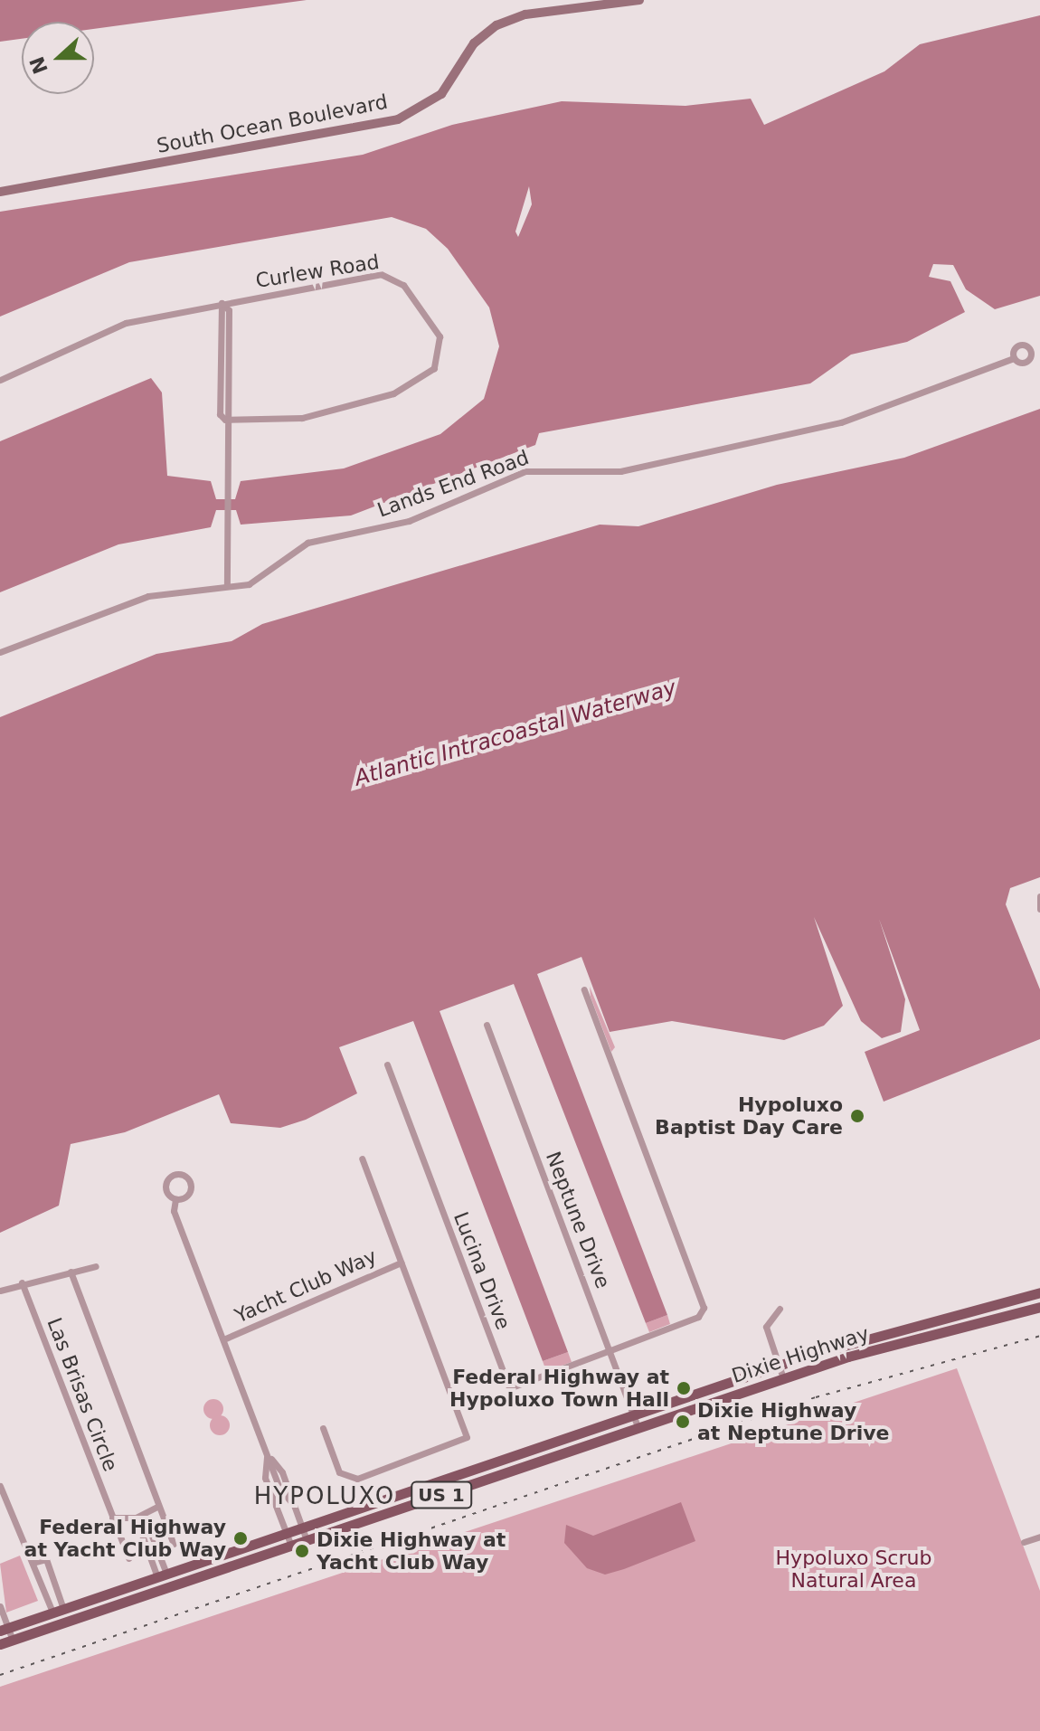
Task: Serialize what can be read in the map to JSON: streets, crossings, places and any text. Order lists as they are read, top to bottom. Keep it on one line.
{"streets":{"main road":["South Ocean Boulevard","Dixie Highway","US 1"],"street":["Curlew Road","Lands End Road","Neptune Drive","Lucina Drive","Yacht Club Way","Las Brisas Circle"]},"crossings":[["Neptune Drive","Lucina Drive"],["Neptune Drive","Dixie Highway"],["Yacht Club Way","Dixie Highway"]],"districts":["HYPOLUXO"],"water":["Atlantic Intracoastal Waterway"],"parks":["Hypoluxo Scrub Natural Area"],"places":["Hypoluxo Baptist Day Care","Federal Highway at Hypoluxo Town Hall","Dixie Highway at Neptune Drive","Federal Highway at Yacht Club Way","Dixie Highway at Yacht Club Way"],"north":"left"}
